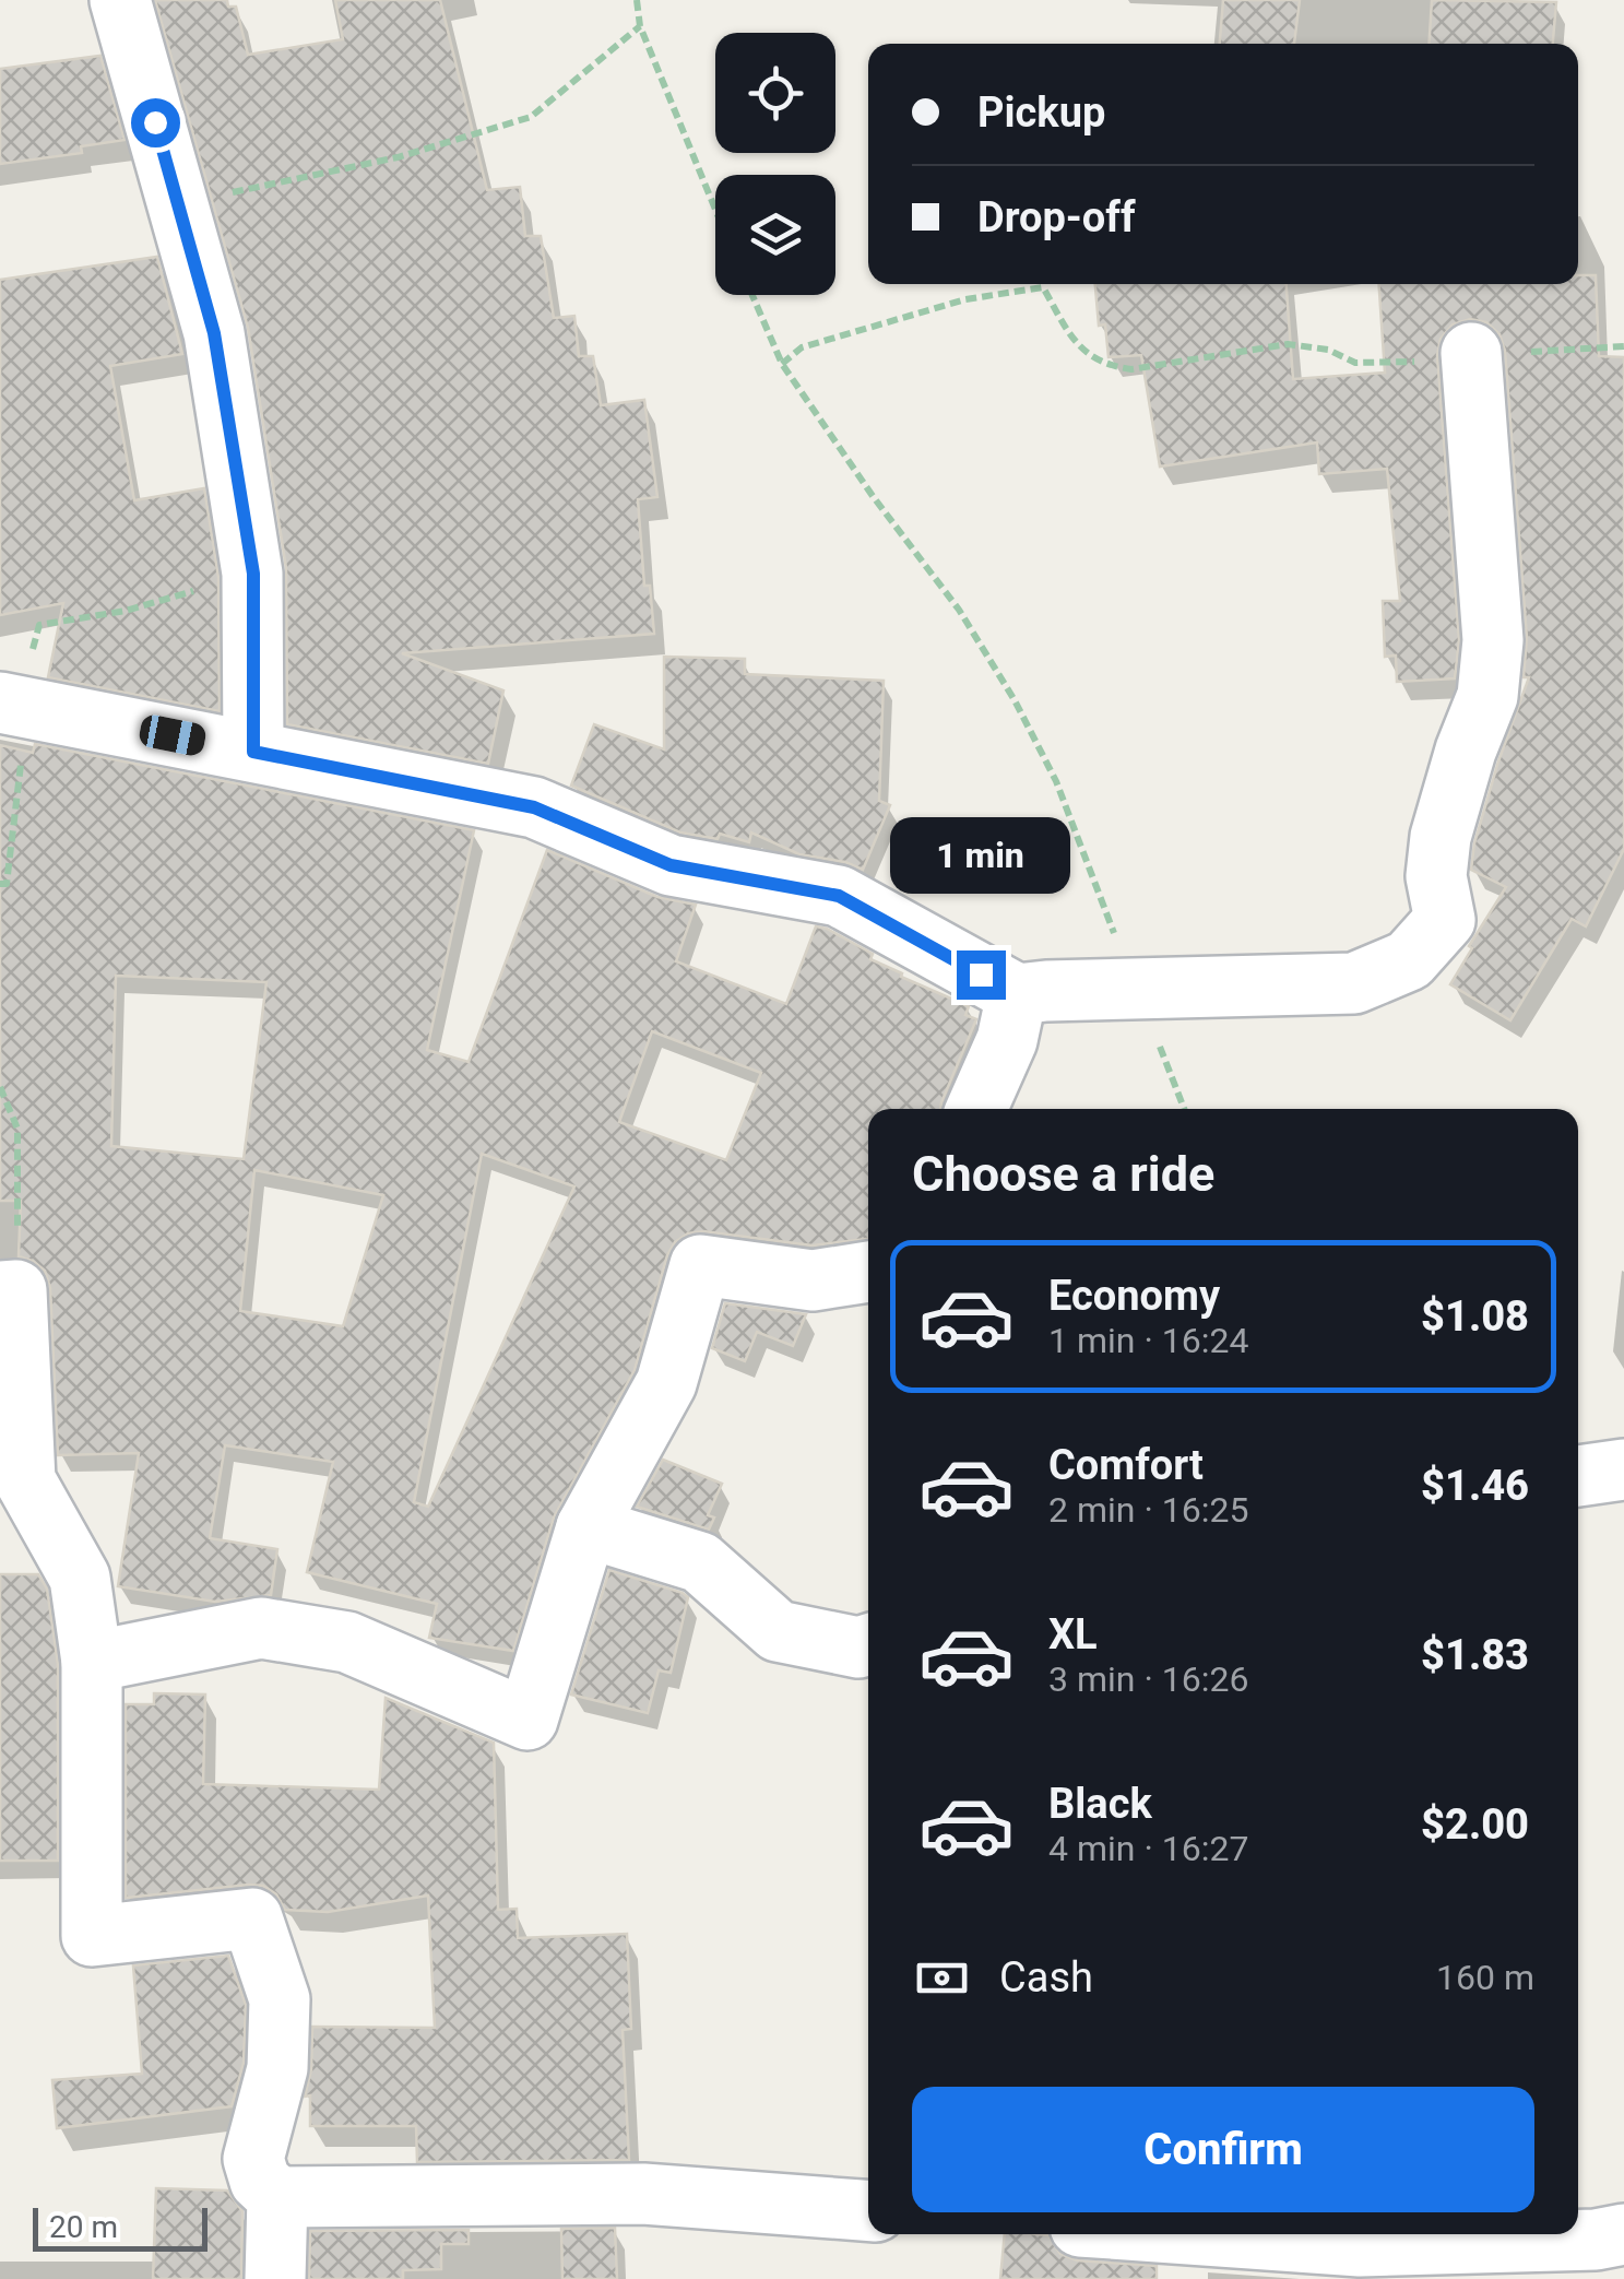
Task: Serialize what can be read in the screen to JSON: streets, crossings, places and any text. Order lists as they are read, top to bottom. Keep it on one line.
{"scale_bar":"20 m","page":{"banner":["Pickup","Drop-off"],"bubble":"1 min","heading":"Choose a ride","list":[{"name":"Economy","note":"1 min · 16:24","value":"$1.08"},{"name":"Comfort","note":"2 min · 16:25","value":"$1.46"},{"name":"XL","note":"3 min · 16:26","value":"$1.83"},{"name":"Black","note":"4 min · 16:27","value":"$2.00"}],"pay":["Cash","160 m"],"buttons":"Confirm","scale":"20 m"}}
